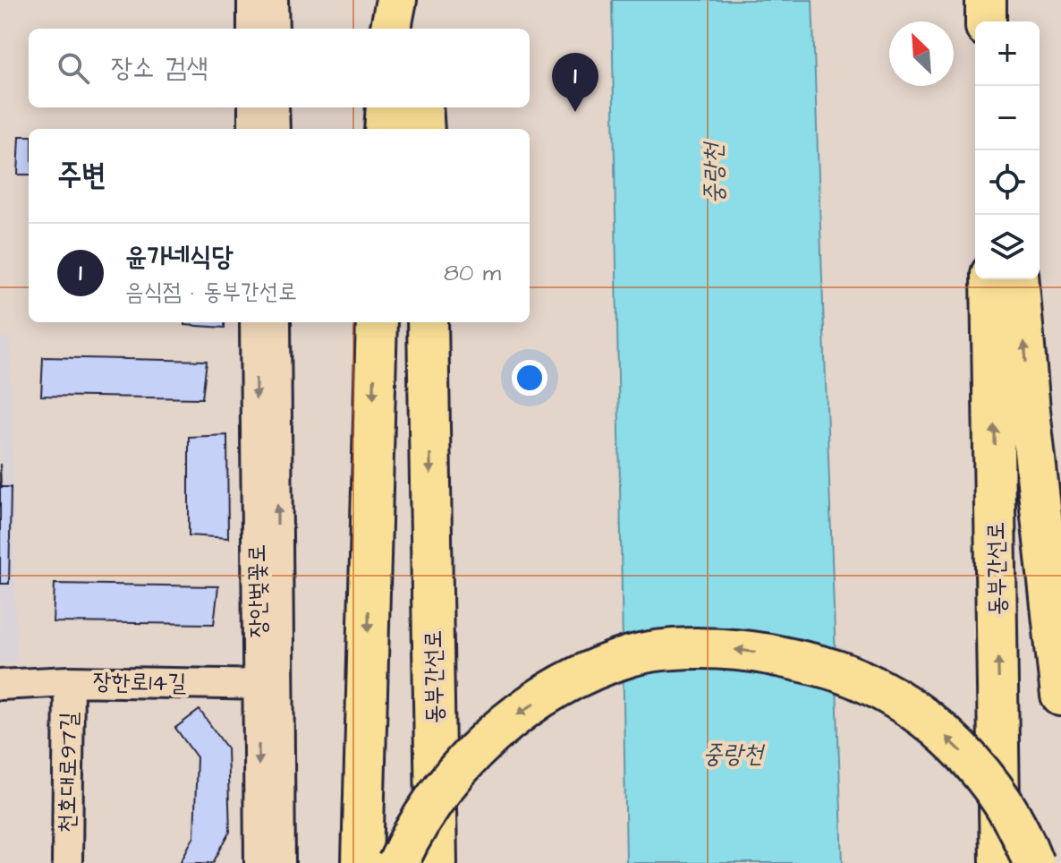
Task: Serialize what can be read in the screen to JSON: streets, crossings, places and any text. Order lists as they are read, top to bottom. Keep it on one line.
{"streets":{"highway":["동부간선로"],"street":["장안벚꽃로","장한로14길","천호대로97길"]},"crossings":[["장안벚꽃로","장한로14길"],["장한로14길","천호대로97길"]],"water":["중랑천"],"north":"top left","page":{"map_buttons":["+","−"],"search":"장소 검색","pins":"1","heading":"주변","list":[{"mark":"1","name":"윤가네식당","note":"음식점 · 동부간선로","value":"80 m"}]}}
